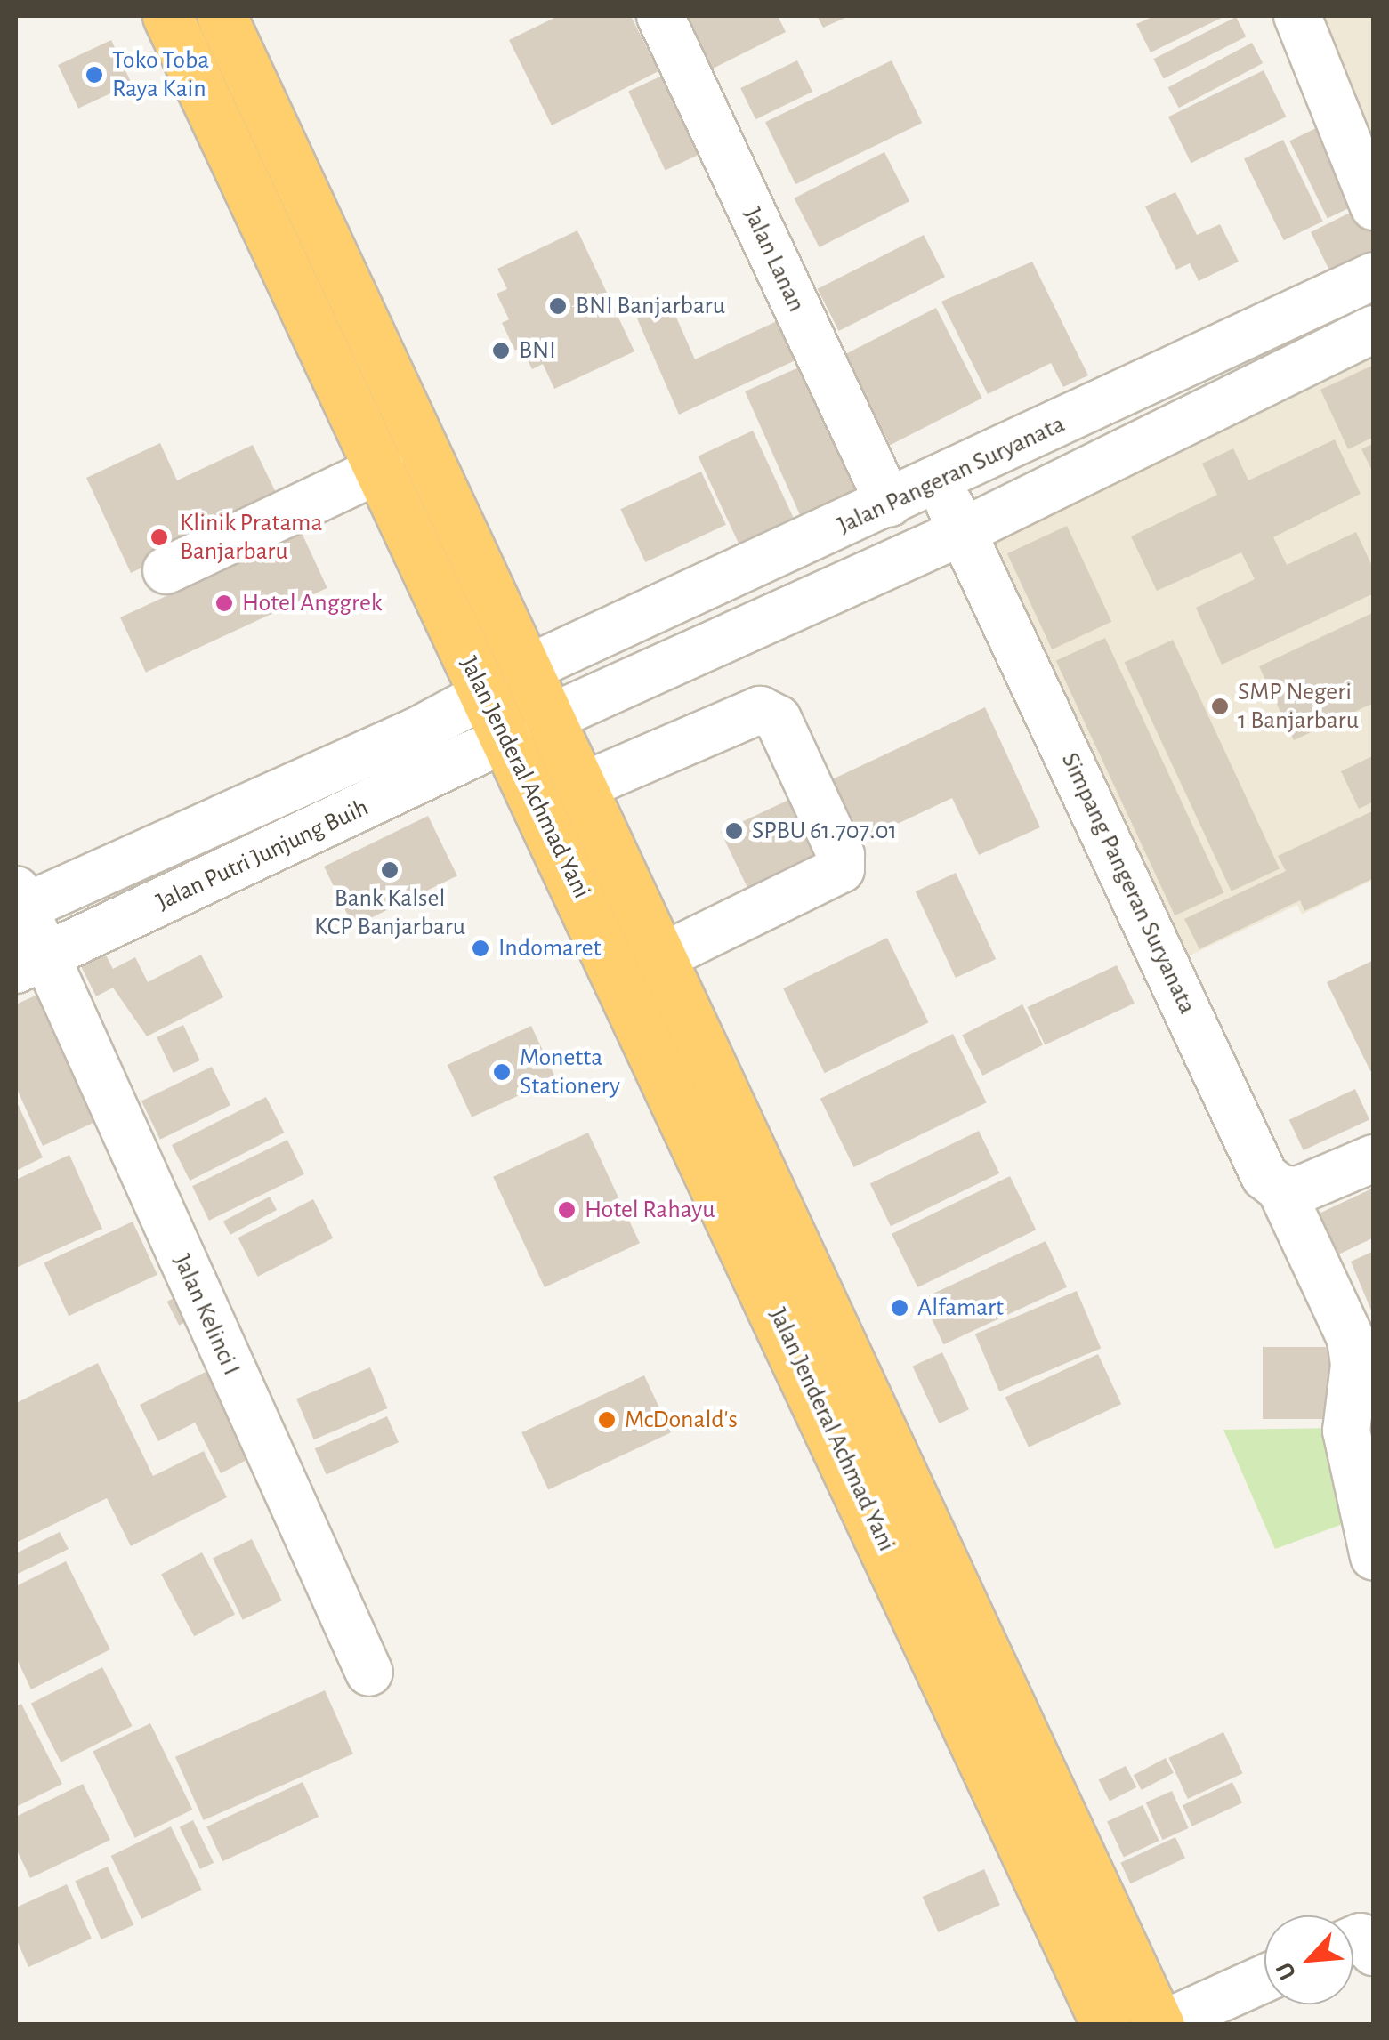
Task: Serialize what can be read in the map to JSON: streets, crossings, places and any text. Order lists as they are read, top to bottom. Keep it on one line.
{"streets":{"highway":["Jalan Jenderal Achmad Yani"],"street":["Jalan Lanan","Jalan Pangeran Suryanata","Jalan Putri Junjung Buih","Simpang Pangeran Suryanata","Jalan Kelinci I"]},"crossings":[["Jalan Lanan","Jalan Pangeran Suryanata"],["Jalan Pangeran Suryanata","Jalan Jenderal Achmad Yani"],["Jalan Pangeran Suryanata","Simpang Pangeran Suryanata"],["Jalan Jenderal Achmad Yani","Jalan Putri Junjung Buih"],["Jalan Putri Junjung Buih","Jalan Kelinci I"]],"places":["Toko Toba Raya Kain","BNI Banjarbaru","BNI","Klinik Pratama Banjarbaru","Hotel Anggrek","SMP Negeri 1 Banjarbaru","SPBU 61.707.01","Bank Kalsel KCP Banjarbaru","Indomaret","Monetta Stationery","Hotel Rahayu","Alfamart","McDonald's"],"north":"bottom left"}
